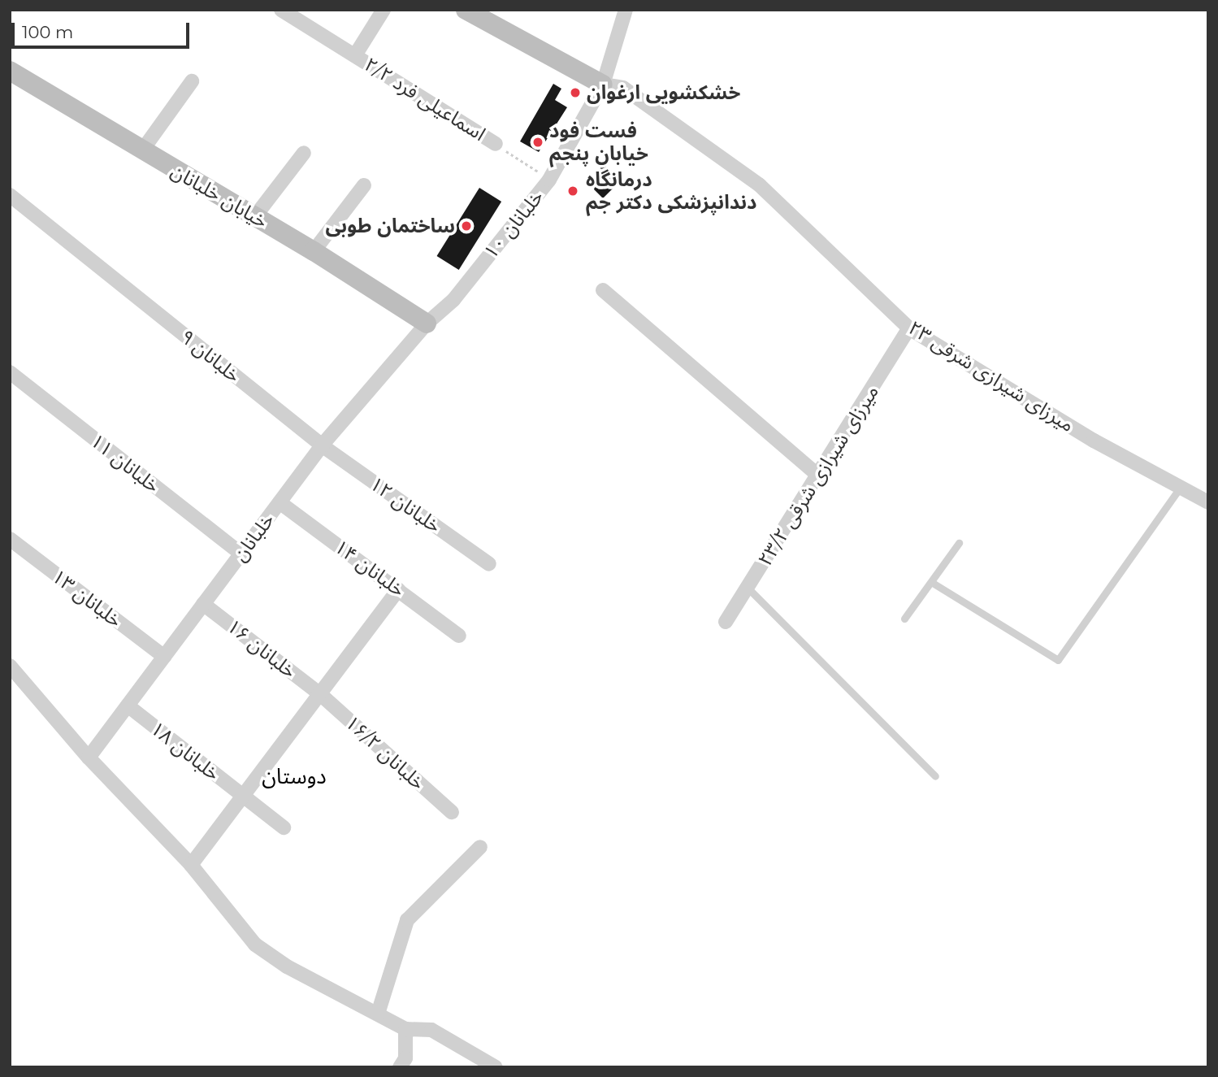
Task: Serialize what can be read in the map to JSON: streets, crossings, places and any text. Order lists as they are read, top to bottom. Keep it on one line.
{"streets":{"street":["۲/۲ اسماعیلی فرد","خیابان خلبانان","۱۰ خلبانان","۹ خلبانان","۲۳ میرزای شیرازی شرقی","۱۱ خلبانان","۲۳/۲ میرزای شیرازی شرقی","۱۲ خلبانان","خلبانان","۱۴ خلبانان","۱۳ خلبانان","۱۶ خلبانان","۱۸ خلبانان","۱۶/۲ خلبانان"]},"crossings":[["خیابان خلبانان","۱۰ خلبانان"],["خیابان خلبانان","خلبانان"],["۱۰ خلبانان","۲۳ میرزای شیرازی شرقی"],["۱۰ خلبانان","خلبانان"],["۹ خلبانان","۱۲ خلبانان"],["۹ خلبانان","خلبانان"],["۲۳ میرزای شیرازی شرقی","۲۳/۲ میرزای شیرازی شرقی"],["۱۱ خلبانان","خلبانان"],["۱۲ خلبانان","خلبانان"],["خلبانان","۱۴ خلبانان"],["خلبانان","۱۳ خلبانان"],["خلبانان","۱۶ خلبانان"],["خلبانان","۱۸ خلبانان"],["۱۶ خلبانان","۱۶/۲ خلبانان"]],"districts":["دوستان"],"places":["خشکشویی ارغوان","فست فود خیابان پنجم","درمانگاه دندانپزشکی دکتر جم","ساختمان طوبی"],"scale_bar":"100 m"}
